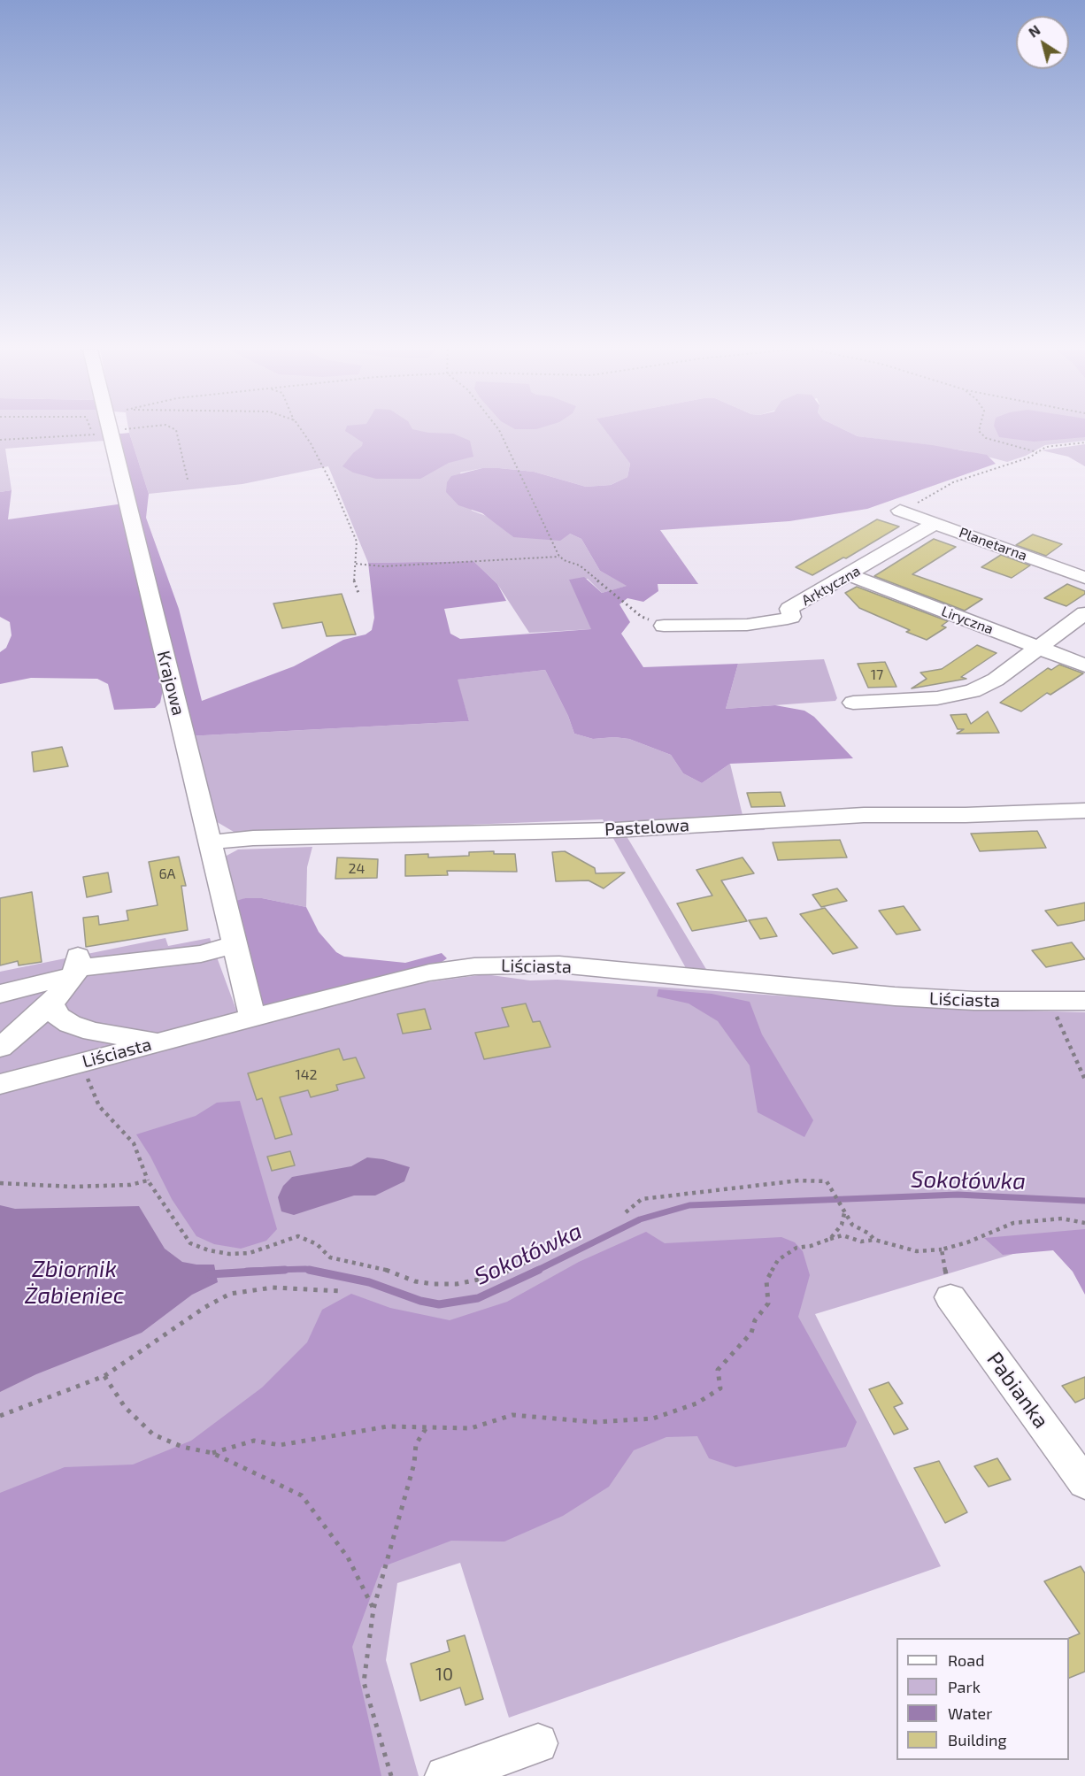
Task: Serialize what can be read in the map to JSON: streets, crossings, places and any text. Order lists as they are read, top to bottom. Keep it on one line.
{"streets":{"street":["Planetarna","Arktyczna","Liryczna","Krajowa","Pastelowa","Liściasta","Pabianka"]},"crossings":[["Planetarna","Arktyczna"],["Arktyczna","Liryczna"],["Krajowa","Pastelowa"],["Krajowa","Liściasta"]],"water":["Sokołówka","Zbiornik Żabieniec"],"house_numbers":["17","24","6A","142","10"],"legend":["Road","Park","Water","Building"],"north":"top left"}
